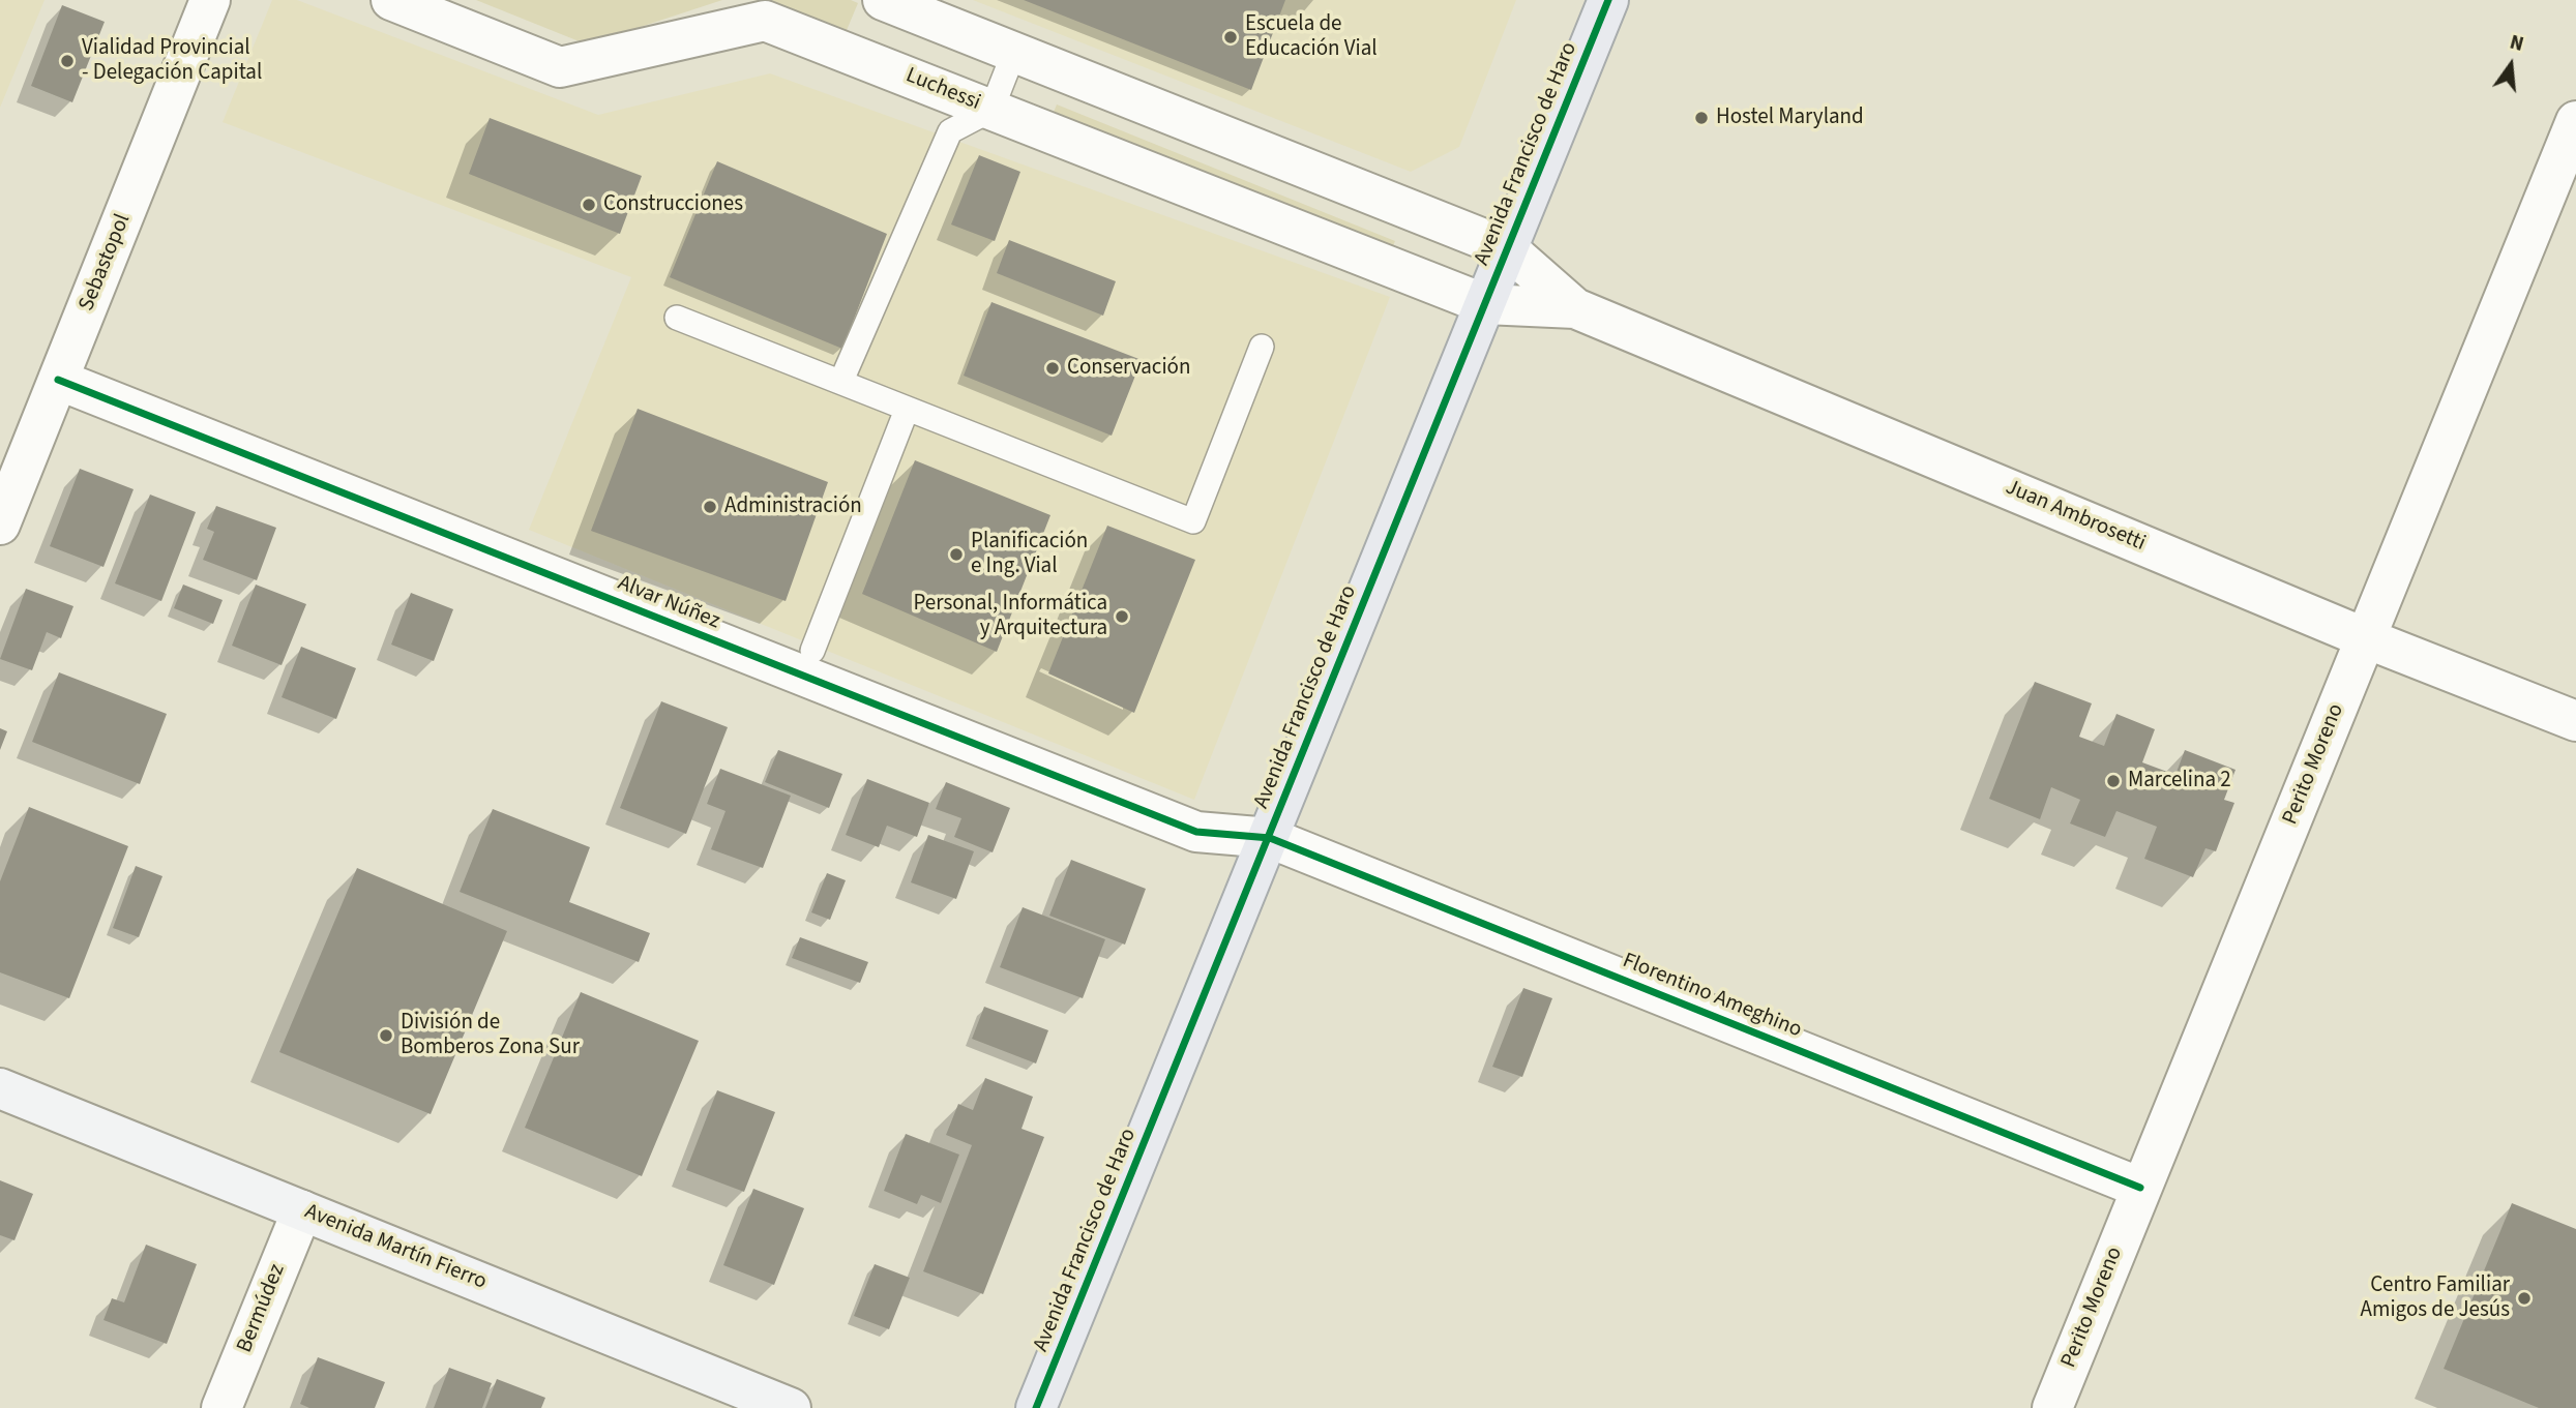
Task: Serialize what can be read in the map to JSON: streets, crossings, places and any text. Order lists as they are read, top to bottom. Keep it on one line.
{"streets":{"main road":["Avenida Francisco de Haro","Avenida Martín Fierro"],"street":["Luchessi","Sebastopol","Juan Ambrosetti","Alvar Núñez","Perito Moreno","Florentino Ameghino","Bermúdez"]},"crossings":[["Luchessi","Avenida Francisco de Haro"],["Luchessi","Juan Ambrosetti"],["Avenida Francisco de Haro","Juan Ambrosetti"],["Avenida Francisco de Haro","Alvar Núñez"],["Avenida Francisco de Haro","Florentino Ameghino"],["Sebastopol","Alvar Núñez"],["Juan Ambrosetti","Perito Moreno"],["Alvar Núñez","Florentino Ameghino"],["Perito Moreno","Florentino Ameghino"],["Avenida Martín Fierro","Bermúdez"]],"places":["Escuela de Educación Vial","Vialidad Provincial - Delegación Capital","Hostel Maryland","Construcciones","Conservación","Administración","Planificación e Ing. Vial","Personal, Informática y Arquitectura","Marcelina 2","División de Bomberos Zona Sur","Centro Familiar Amigos de Jesús"],"north":"top"}
